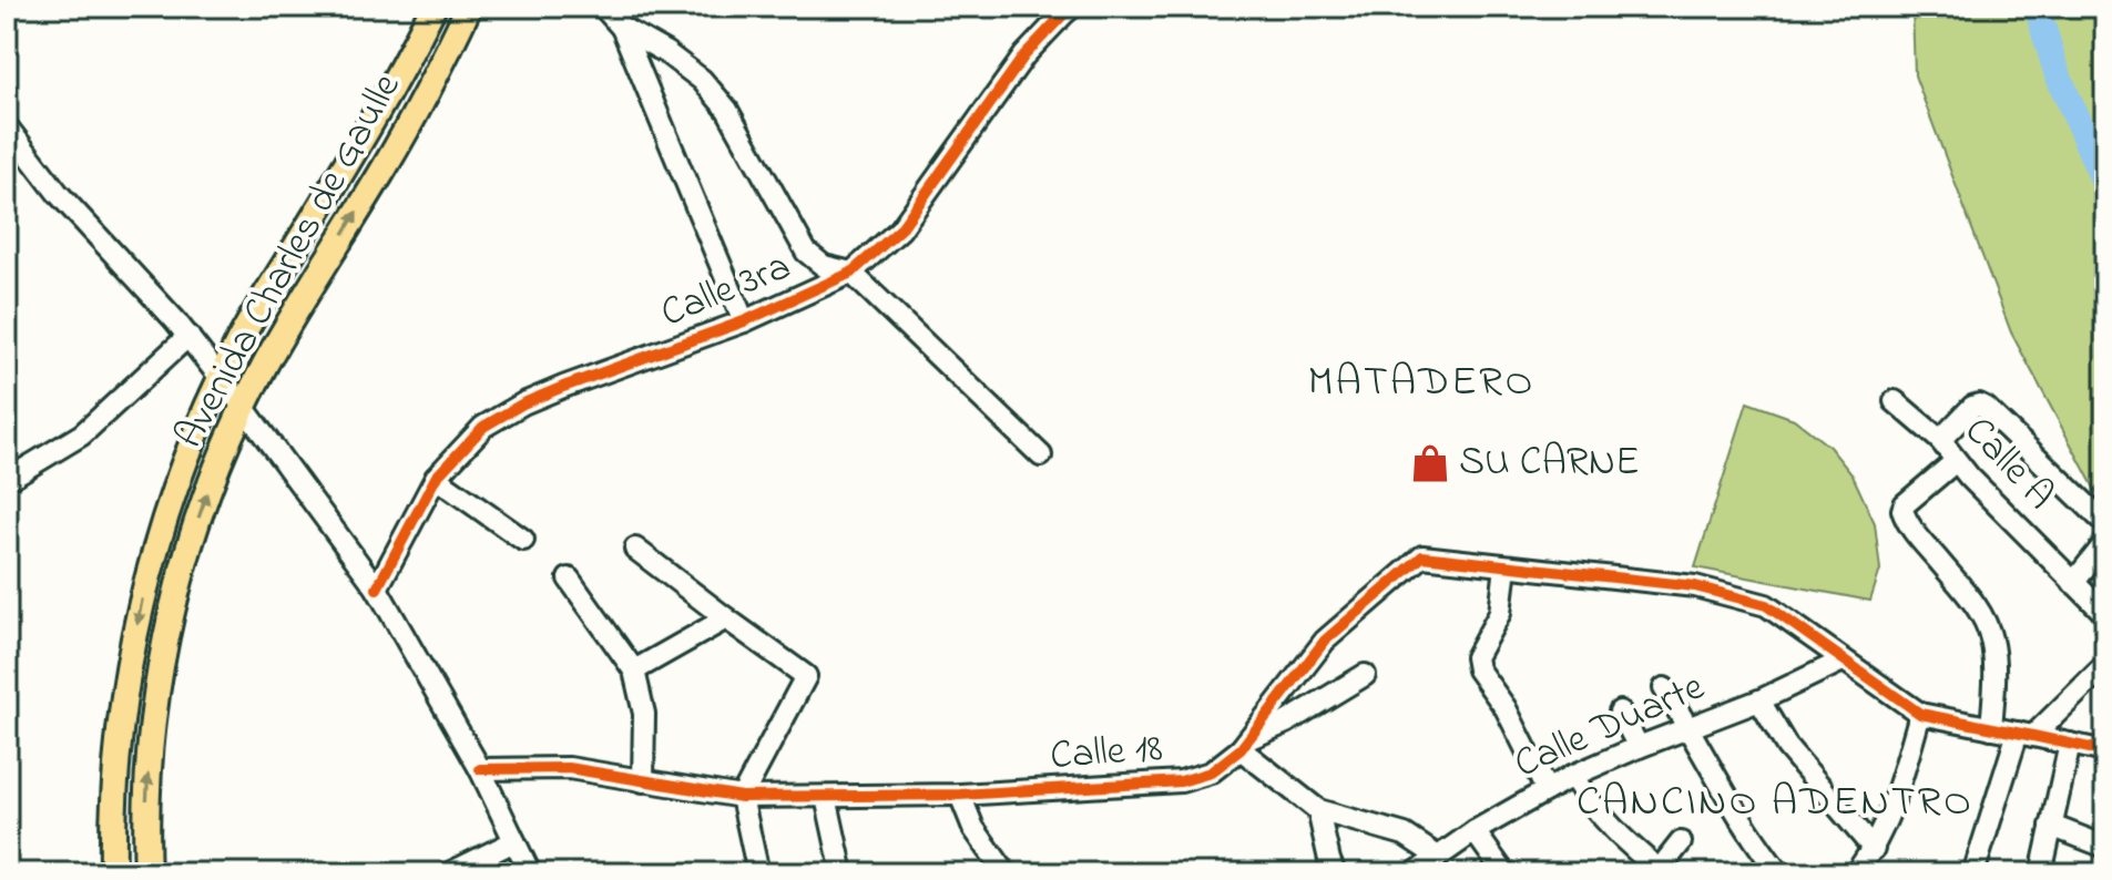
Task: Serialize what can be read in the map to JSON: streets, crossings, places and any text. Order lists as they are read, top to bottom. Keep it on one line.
{"streets":{"main road":["Avenida Charles de Gaulle"],"street":["Calle 3ra","Calle A","Calle Duarte","Calle 18"]},"crossings":[["Calle Duarte","Calle 18"]],"districts":["MATADERO","CANCINO ADENTRO"],"places":{"shop":["SU CARNE"]}}
